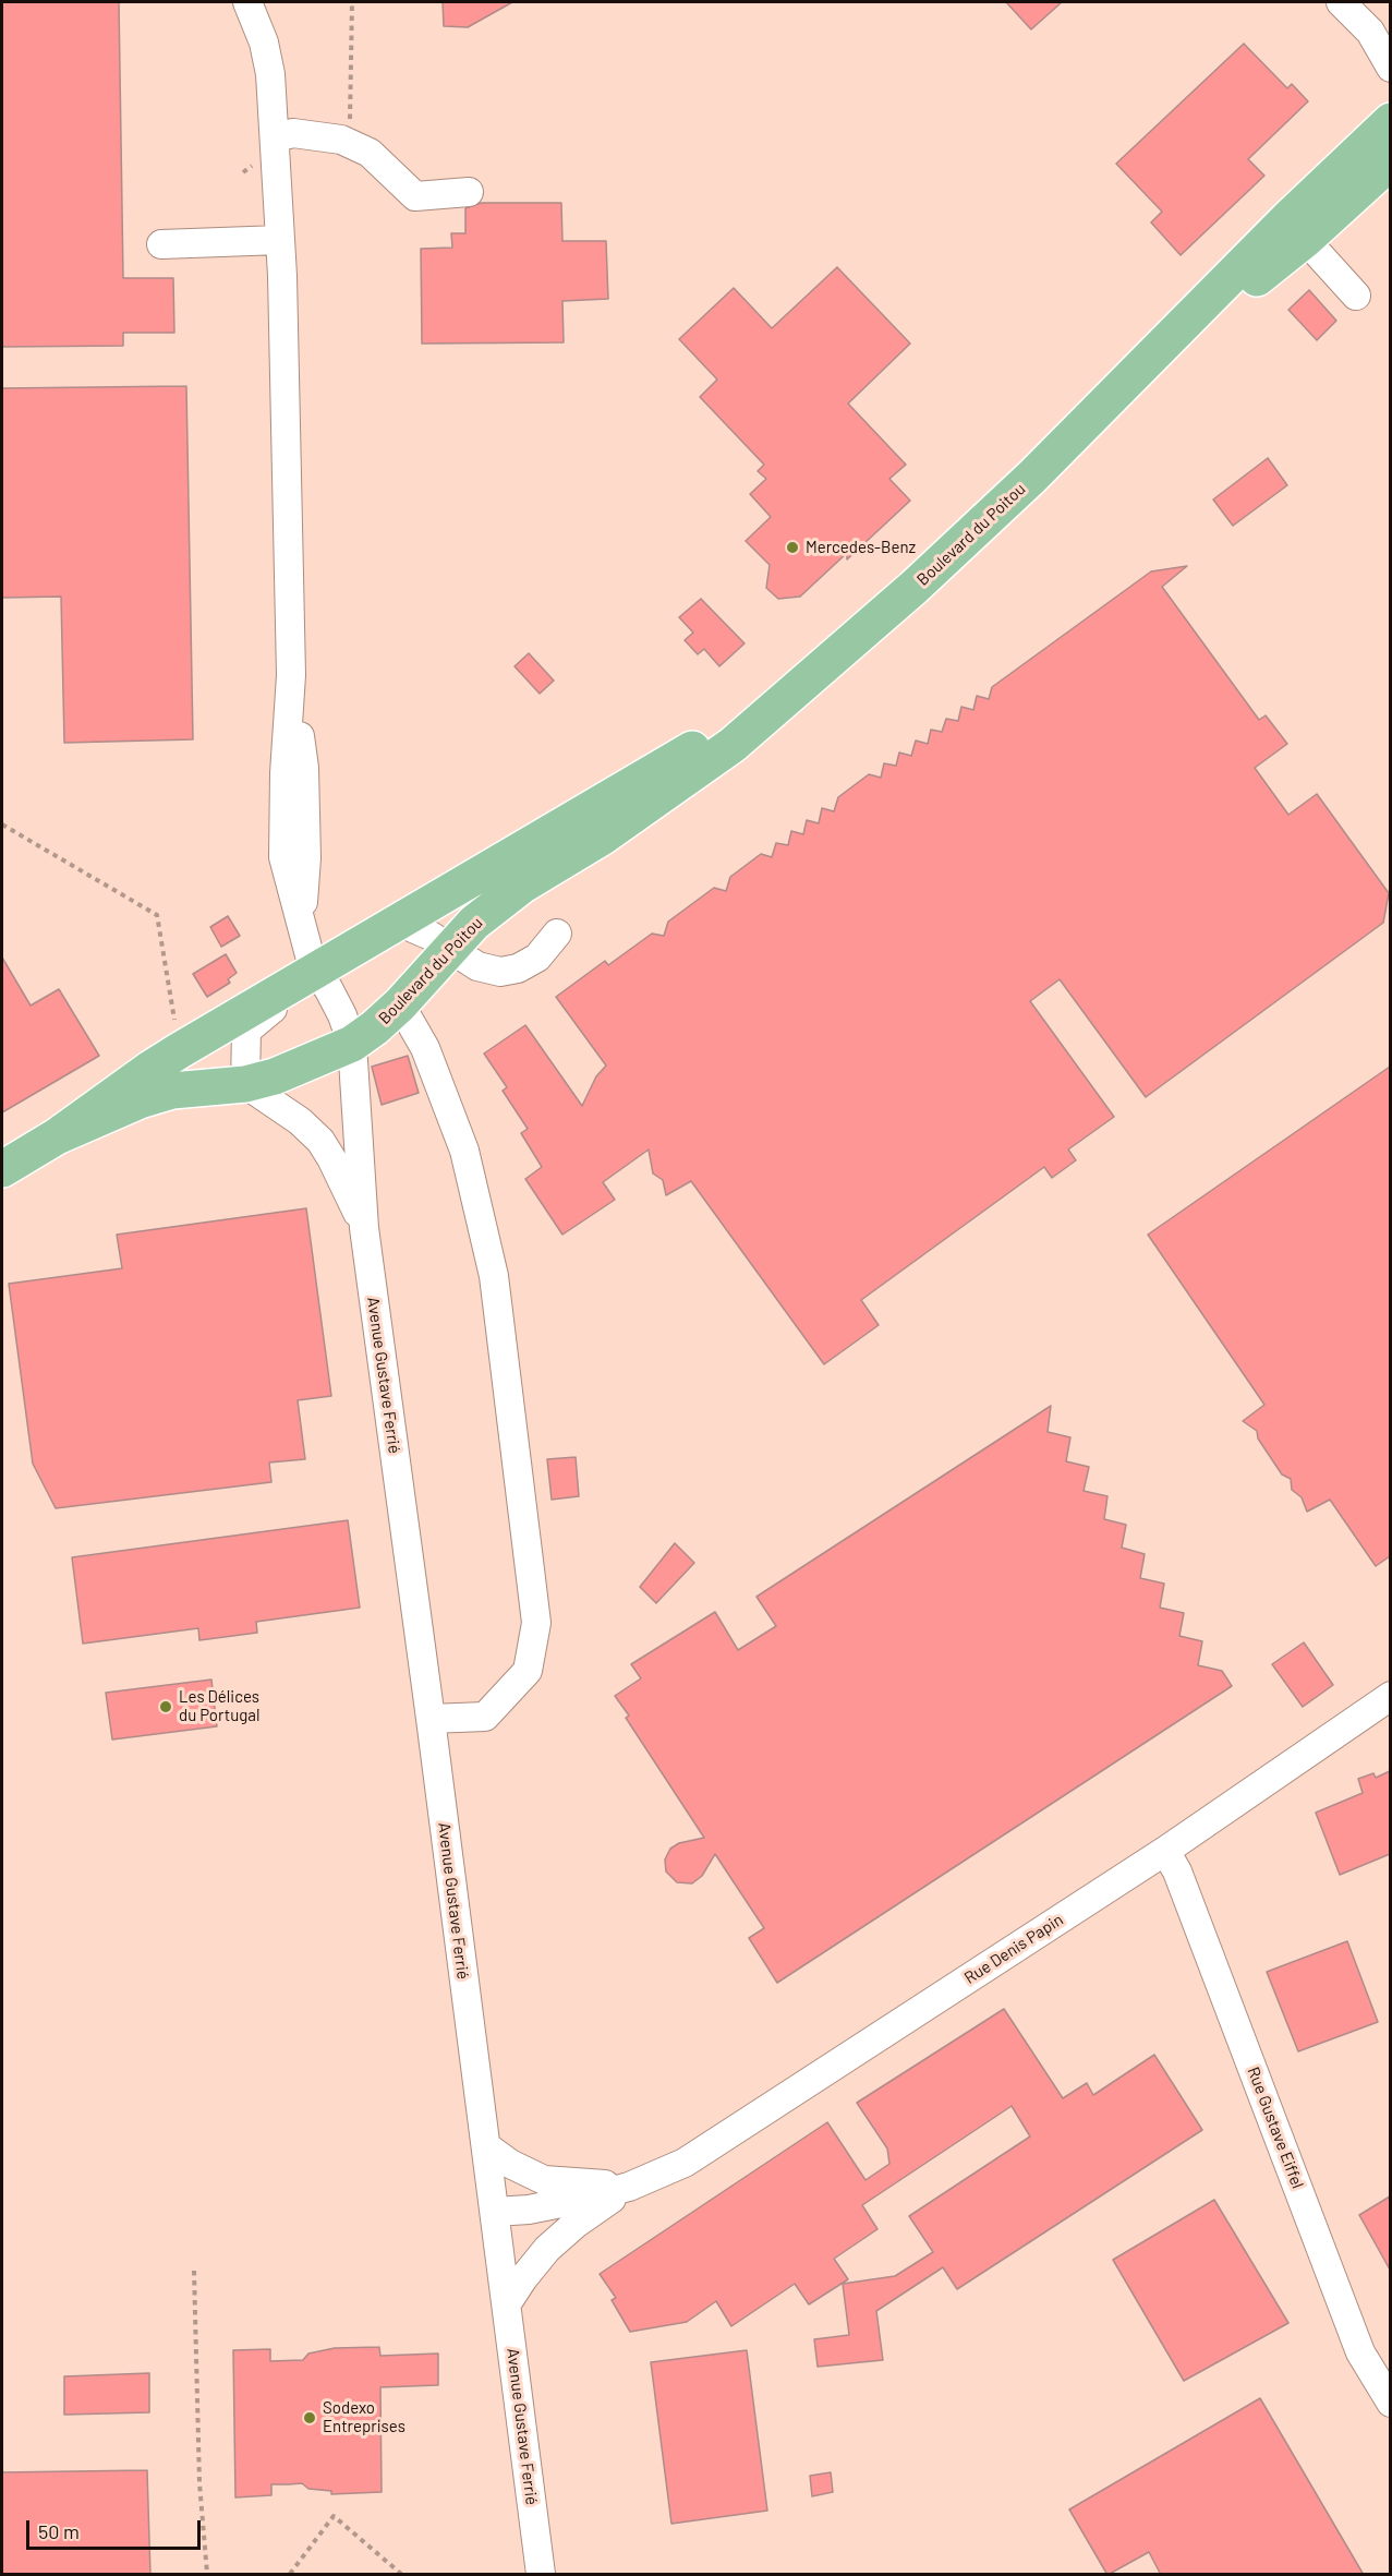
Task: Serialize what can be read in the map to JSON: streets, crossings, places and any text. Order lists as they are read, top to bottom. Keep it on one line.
{"streets":{"main road":["Boulevard du Poitou"],"street":["Avenue Gustave Ferrié","Rue Denis Papin","Rue Gustave Eiffel"]},"crossings":[["Boulevard du Poitou","Avenue Gustave Ferrié"],["Avenue Gustave Ferrié","Rue Denis Papin"],["Rue Denis Papin","Rue Gustave Eiffel"]],"places":["Mercedes-Benz","Les Délices du Portugal","Sodexo Entreprises"],"scale_bar":"50 m"}
